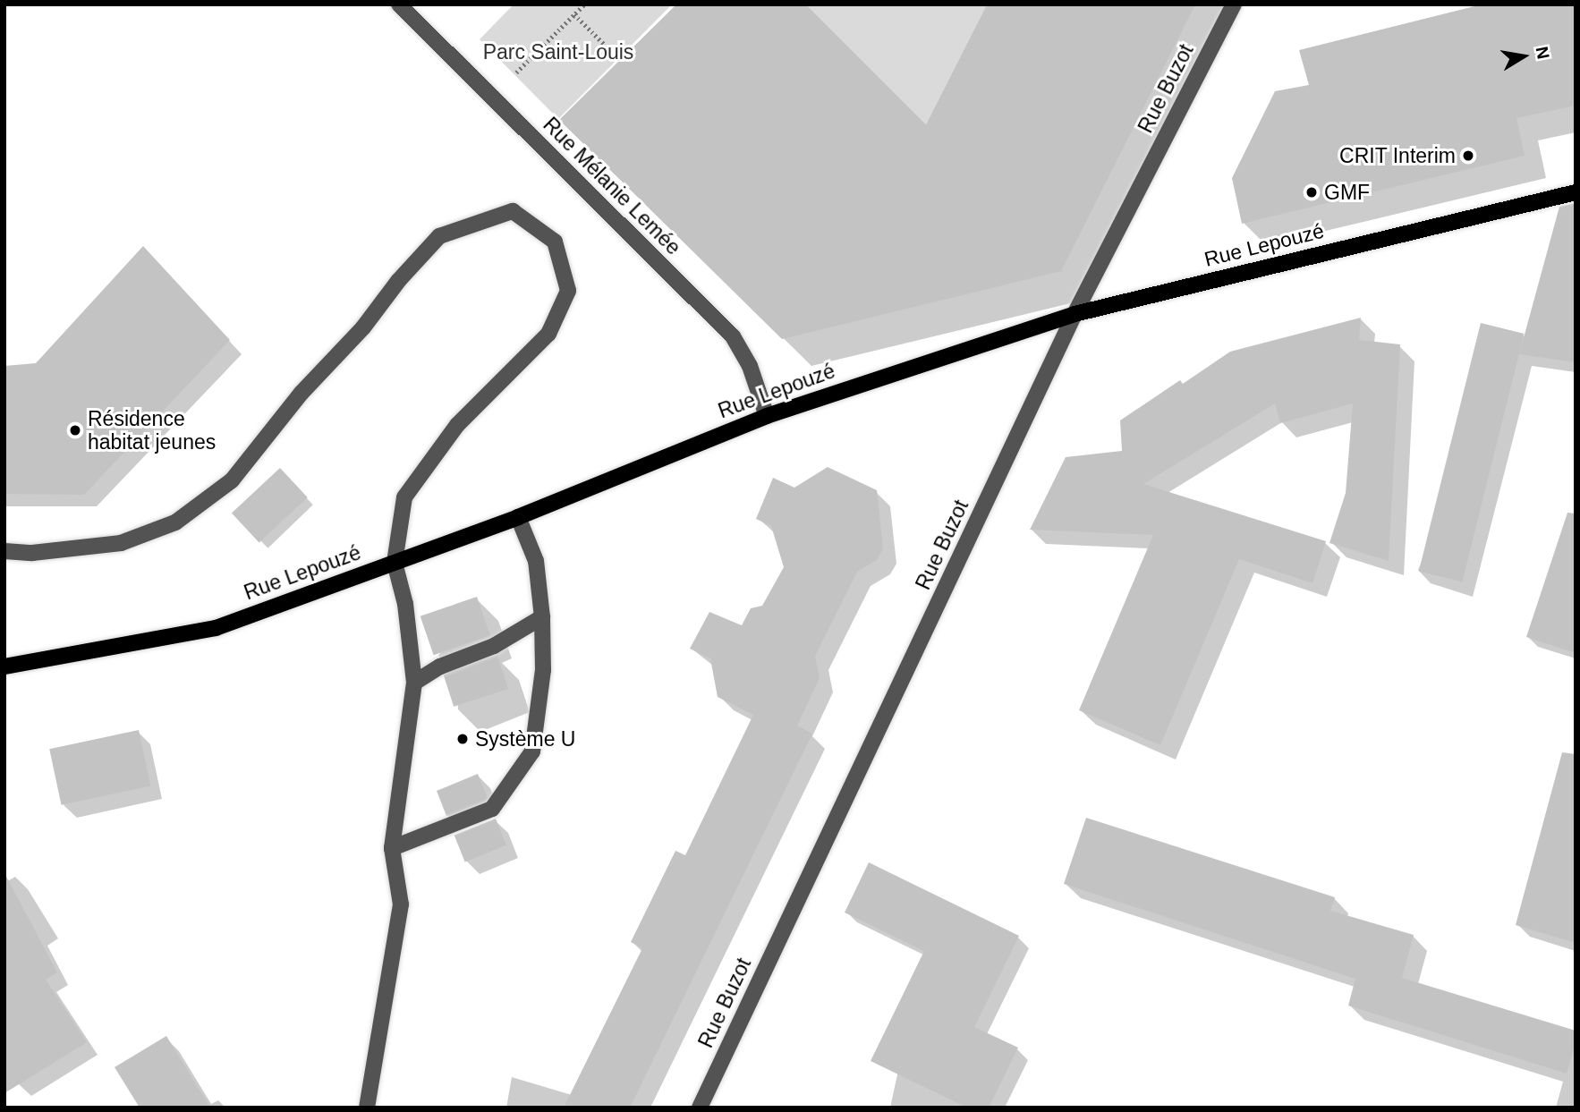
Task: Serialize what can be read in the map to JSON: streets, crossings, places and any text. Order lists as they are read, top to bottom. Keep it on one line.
{"streets":{"main road":["Rue Lepouzé"],"street":["Rue Buzot","Rue Mélanie Lemée"]},"crossings":[["Rue Buzot","Rue Lepouzé"],["Rue Mélanie Lemée","Rue Lepouzé"]],"parks":["Parc Saint-Louis"],"places":["CRIT Interim","GMF","Résidence habitat jeunes","Système U"],"north":"right"}
